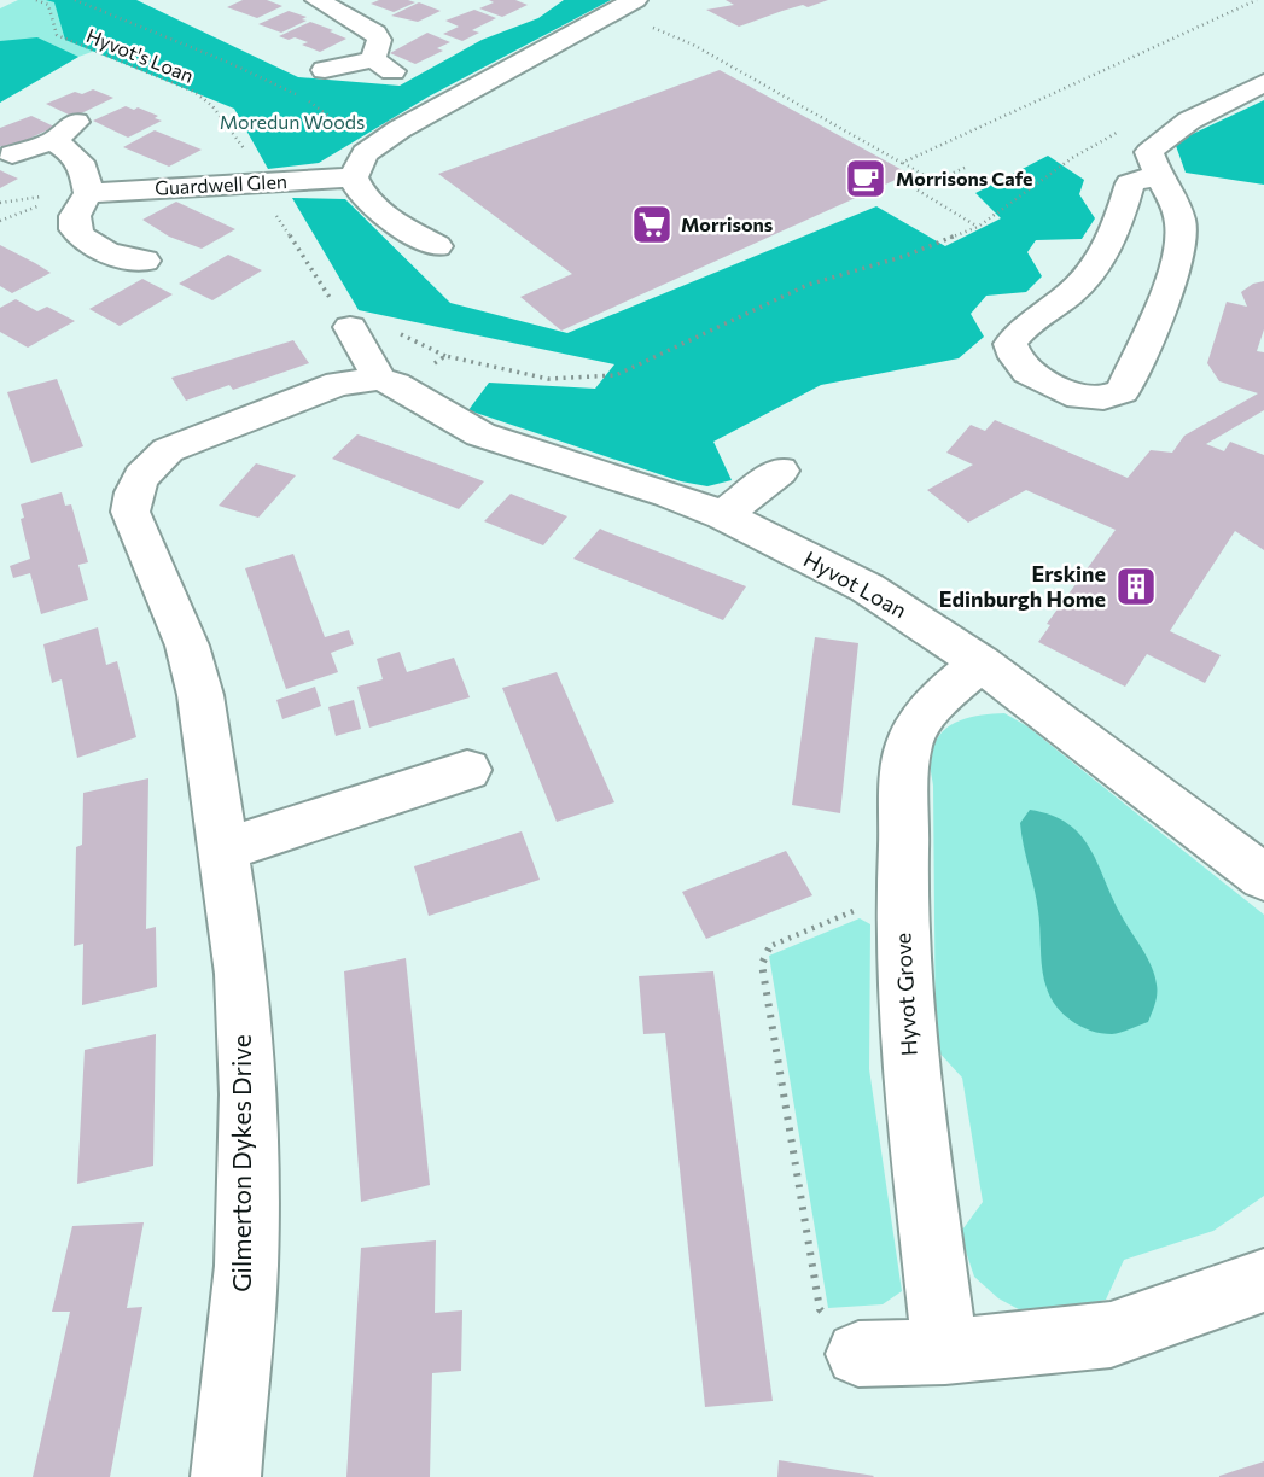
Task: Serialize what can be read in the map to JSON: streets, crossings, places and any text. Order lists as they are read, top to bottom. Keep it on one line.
{"streets":{"street":["Guardwell Glen","Hyvot Loan","Hyvot Grove","Gilmerton Dykes Drive"],"path":["Hyvot's Loan"]},"crossings":[["Hyvot's Loan","Guardwell Glen"],["Hyvot Loan","Hyvot Grove"],["Hyvot Loan","Gilmerton Dykes Drive"]],"parks":["Moredun Woods"],"places":{"cafe":["Morrisons Cafe"],"supermarket":["Morrisons"],"building":["Erskine Edinburgh Home"]}}
